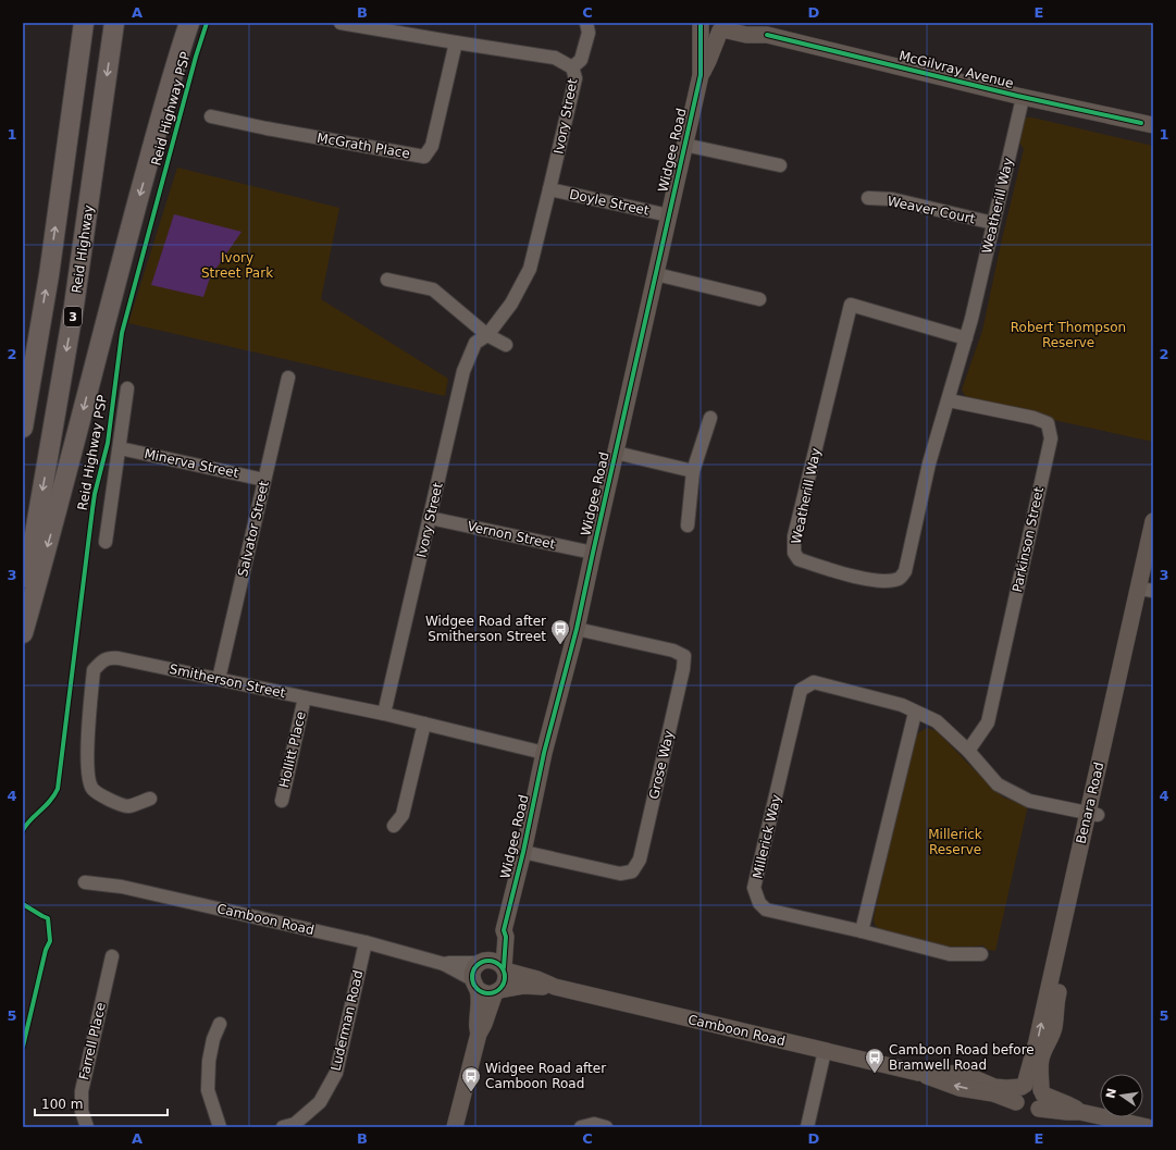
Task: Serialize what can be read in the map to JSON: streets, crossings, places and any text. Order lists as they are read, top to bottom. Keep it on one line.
{"streets":{"highway":["Reid Highway","3"],"main road":["McGilvray Avenue","Widgee Road","Benara Road","Camboon Road"],"street":["Ivory Street","McGrath Place","Doyle Street","Weatherill Way","Weaver Court","Minerva Street","Salvator Street","Vernon Street","Parkinson Street","Smitherson Street","Hollitt Place","Grose Way","Millerick Way","Luderman Road","Farrell Place"],"cycle path":["Reid Highway PSP"]},"crossings":[["McGilvray Avenue","Widgee Road"],["McGilvray Avenue","Weatherill Way"],["Ivory Street","McGrath Place"],["Ivory Street","Doyle Street"],["Ivory Street","Vernon Street"],["Ivory Street","Smitherson Street"],["Widgee Road","Doyle Street"],["Widgee Road","Vernon Street"],["Widgee Road","Smitherson Street"],["Widgee Road","Grose Way"],["Widgee Road","Camboon Road"],["Weatherill Way","Weaver Court"],["Weatherill Way","Parkinson Street"],["Minerva Street","Salvator Street"],["Salvator Street","Smitherson Street"],["Parkinson Street","Millerick Way"],["Smitherson Street","Hollitt Place"],["Benara Road","Millerick Way"],["Benara Road","Camboon Road"],["Camboon Road","Luderman Road"]],"parks":["Ivory Street Park","Robert Thompson Reserve","Millerick Reserve"],"places":{"bus stop":["Widgee Road after Smitherson Street","Camboon Road before Bramwell Road","Widgee Road after Camboon Road"]},"scale_bar":"100 m","north":"left","grid":{"columns":["A","B","C","D","E"],"rows":["1","2","3","4","5"]}}
